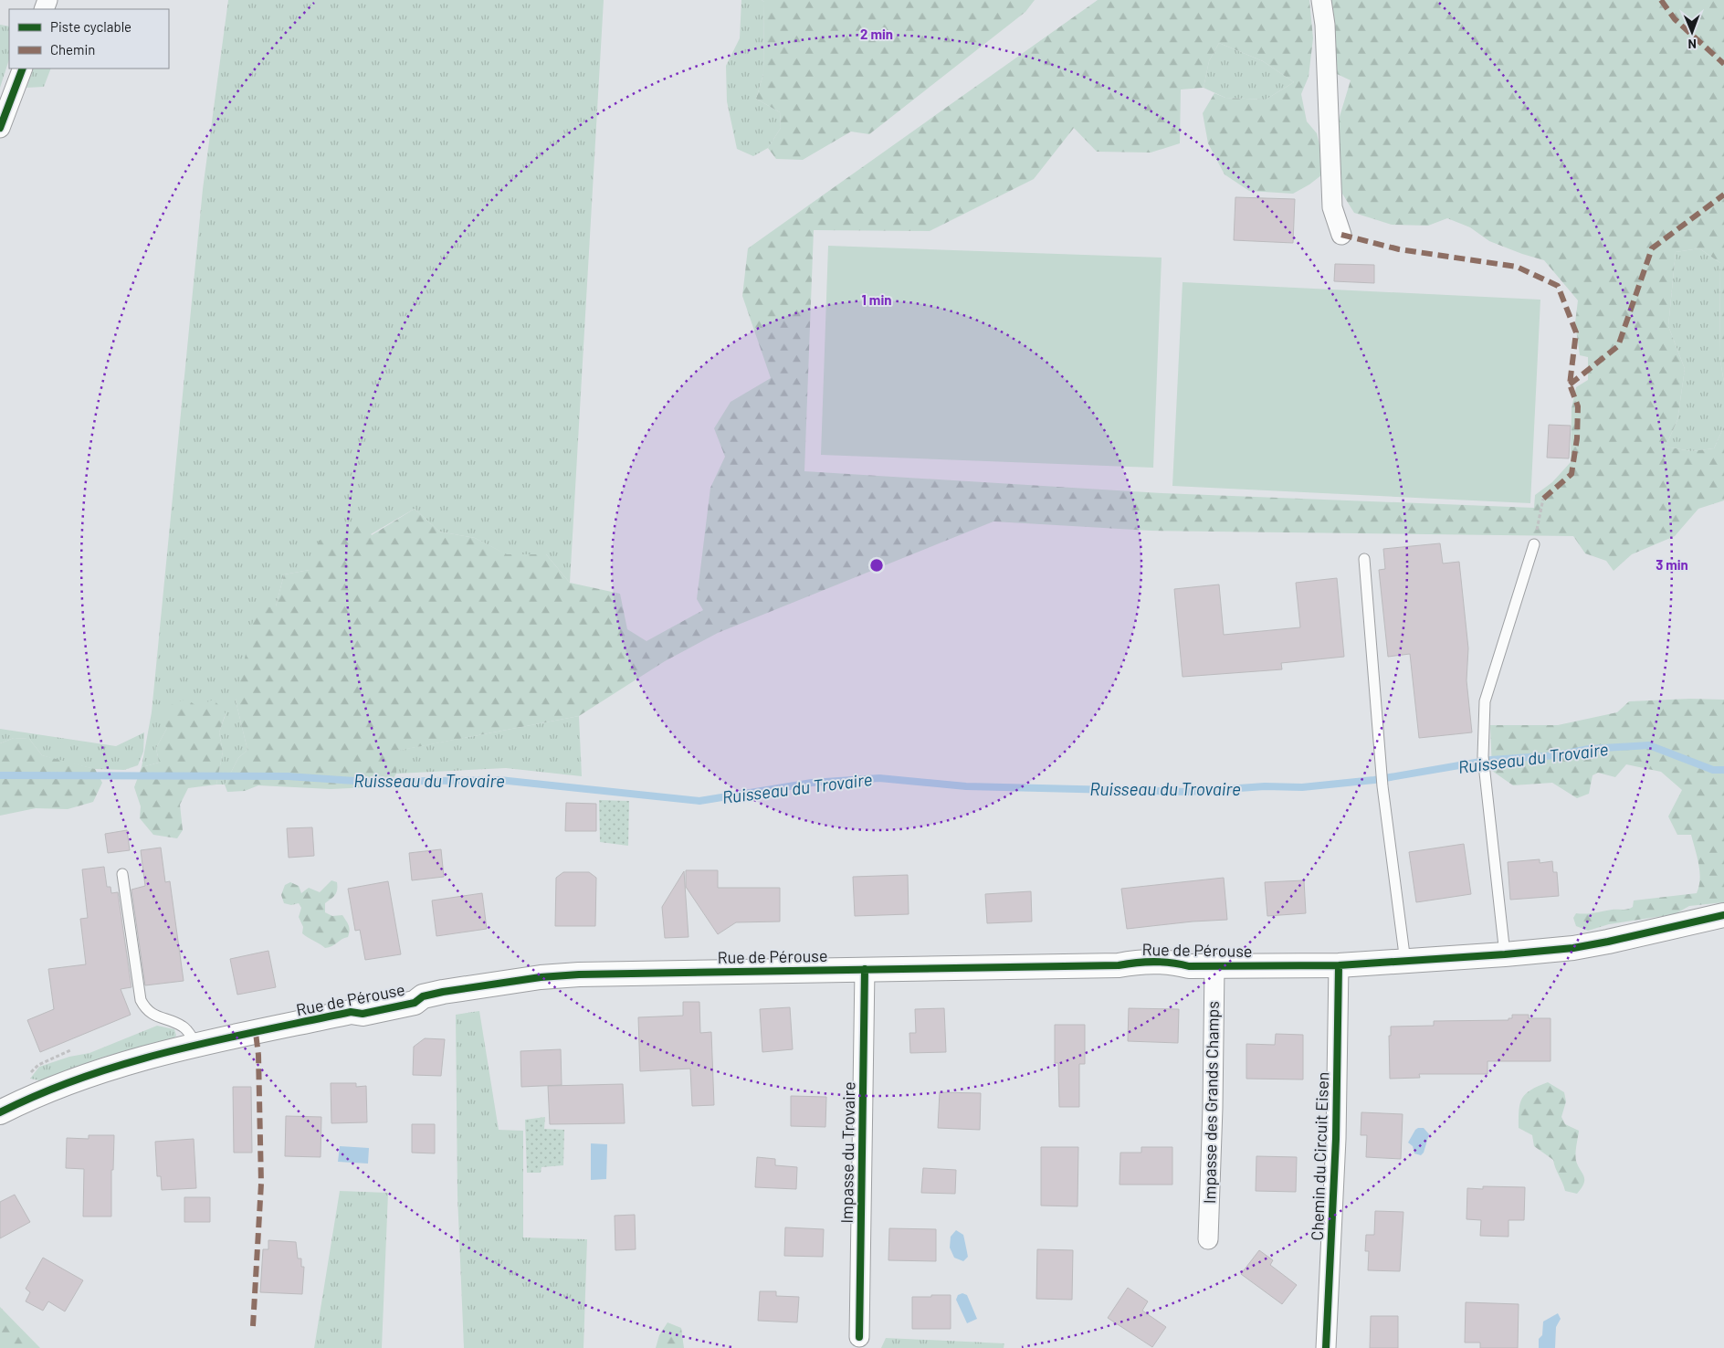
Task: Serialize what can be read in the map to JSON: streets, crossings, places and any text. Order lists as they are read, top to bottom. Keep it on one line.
{"streets":{"street":["Rue de Pérouse","Impasse des Grands Champs","Impasse du Trovaire","Chemin du Circuit Eisen"]},"crossings":[["Rue de Pérouse","Impasse des Grands Champs"],["Rue de Pérouse","Impasse du Trovaire"],["Rue de Pérouse","Chemin du Circuit Eisen"]],"water":["Ruisseau du Trovaire"],"legend":["Piste cyclable","Chemin"],"north":"bottom","rings":["2 min","1 min","3 min"]}
